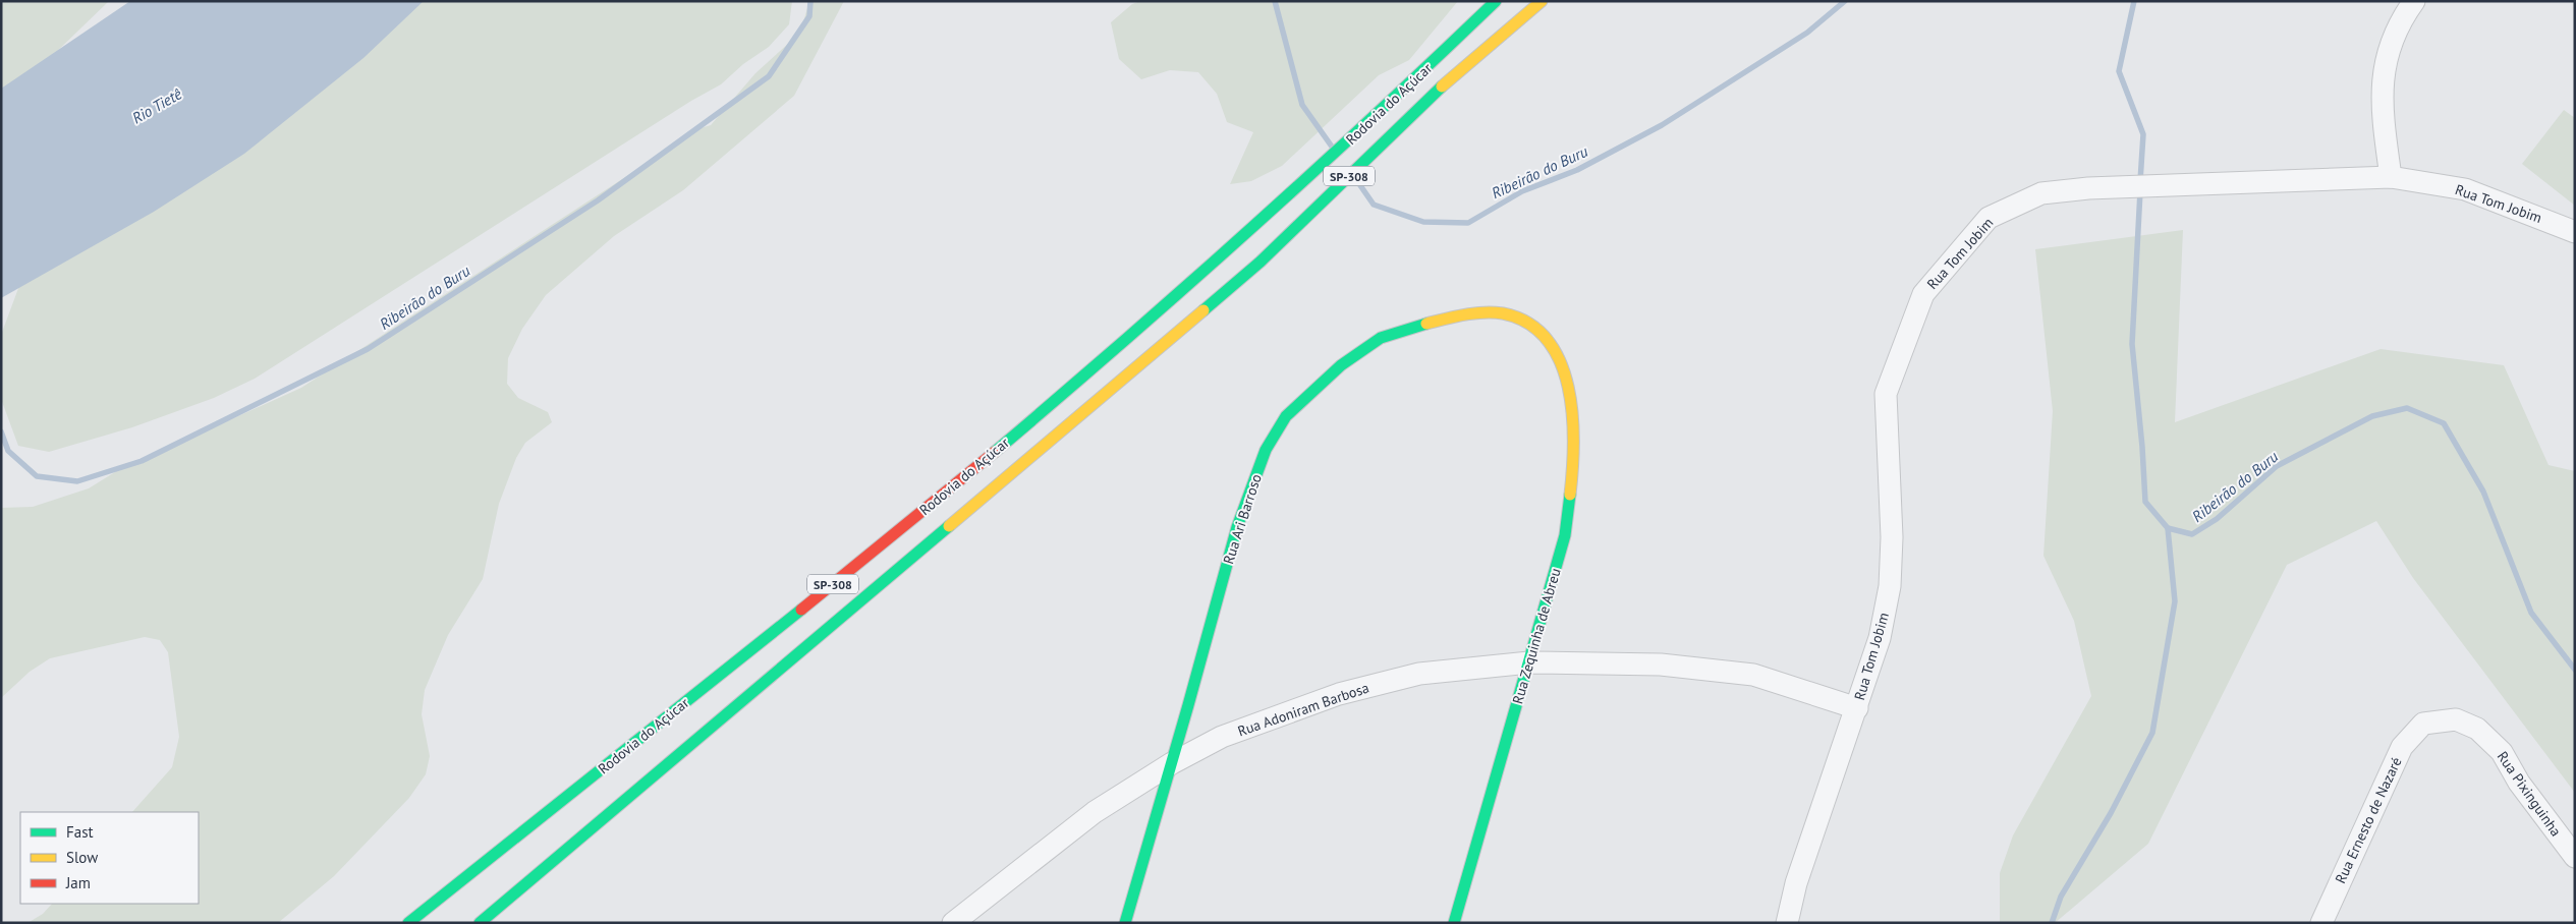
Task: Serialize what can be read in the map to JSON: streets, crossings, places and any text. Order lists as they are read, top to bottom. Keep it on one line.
{"streets":{"main road":["Rodovia do Açúcar","SP-308","Rua Ari Barroso","Rua Zequinha de Abreu"],"street":["Rua Tom Jobim","Rua Adoniram Barbosa","Rua Pixinguinha","Rua Ernesto de Nazaré"]},"crossings":[["Rua Tom Jobim","Rua Adoniram Barbosa"],["Rua Ari Barroso","Rua Zequinha de Abreu"],["Rua Ari Barroso","Rua Adoniram Barbosa"],["Rua Zequinha de Abreu","Rua Adoniram Barbosa"],["Rua Pixinguinha","Rua Ernesto de Nazaré"]],"water":["Rio Tietê","Ribeirão do Buru"],"legend":["Fast","Slow","Jam"]}
